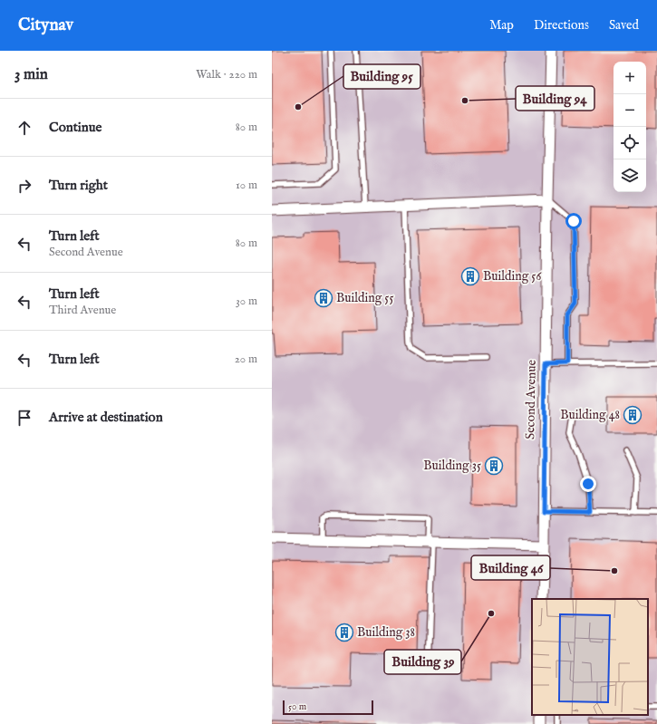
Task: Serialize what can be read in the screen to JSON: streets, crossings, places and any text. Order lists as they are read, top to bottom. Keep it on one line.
{"streets":{"street":["Second Avenue"]},"places":{"other":["Building 94","Building 95","Building 46","Building 39"],"building":["Building 56","Building 55","Building 48","Building 35","Building 38"]},"scale_bar":"50 m","page":{"header":"Citynav","nav":["Map","Directions","Saved"],"heading":["3 min","Walk · 220 m"],"map_buttons":["+","−"],"list":[["Continue","80 m"],["Turn right","10 m"],["Turn left","Second Avenue","80 m"],["Turn left","Third Avenue","30 m"],["Turn left","20 m"],"Arrive at destination"],"scale":"50 m"}}
